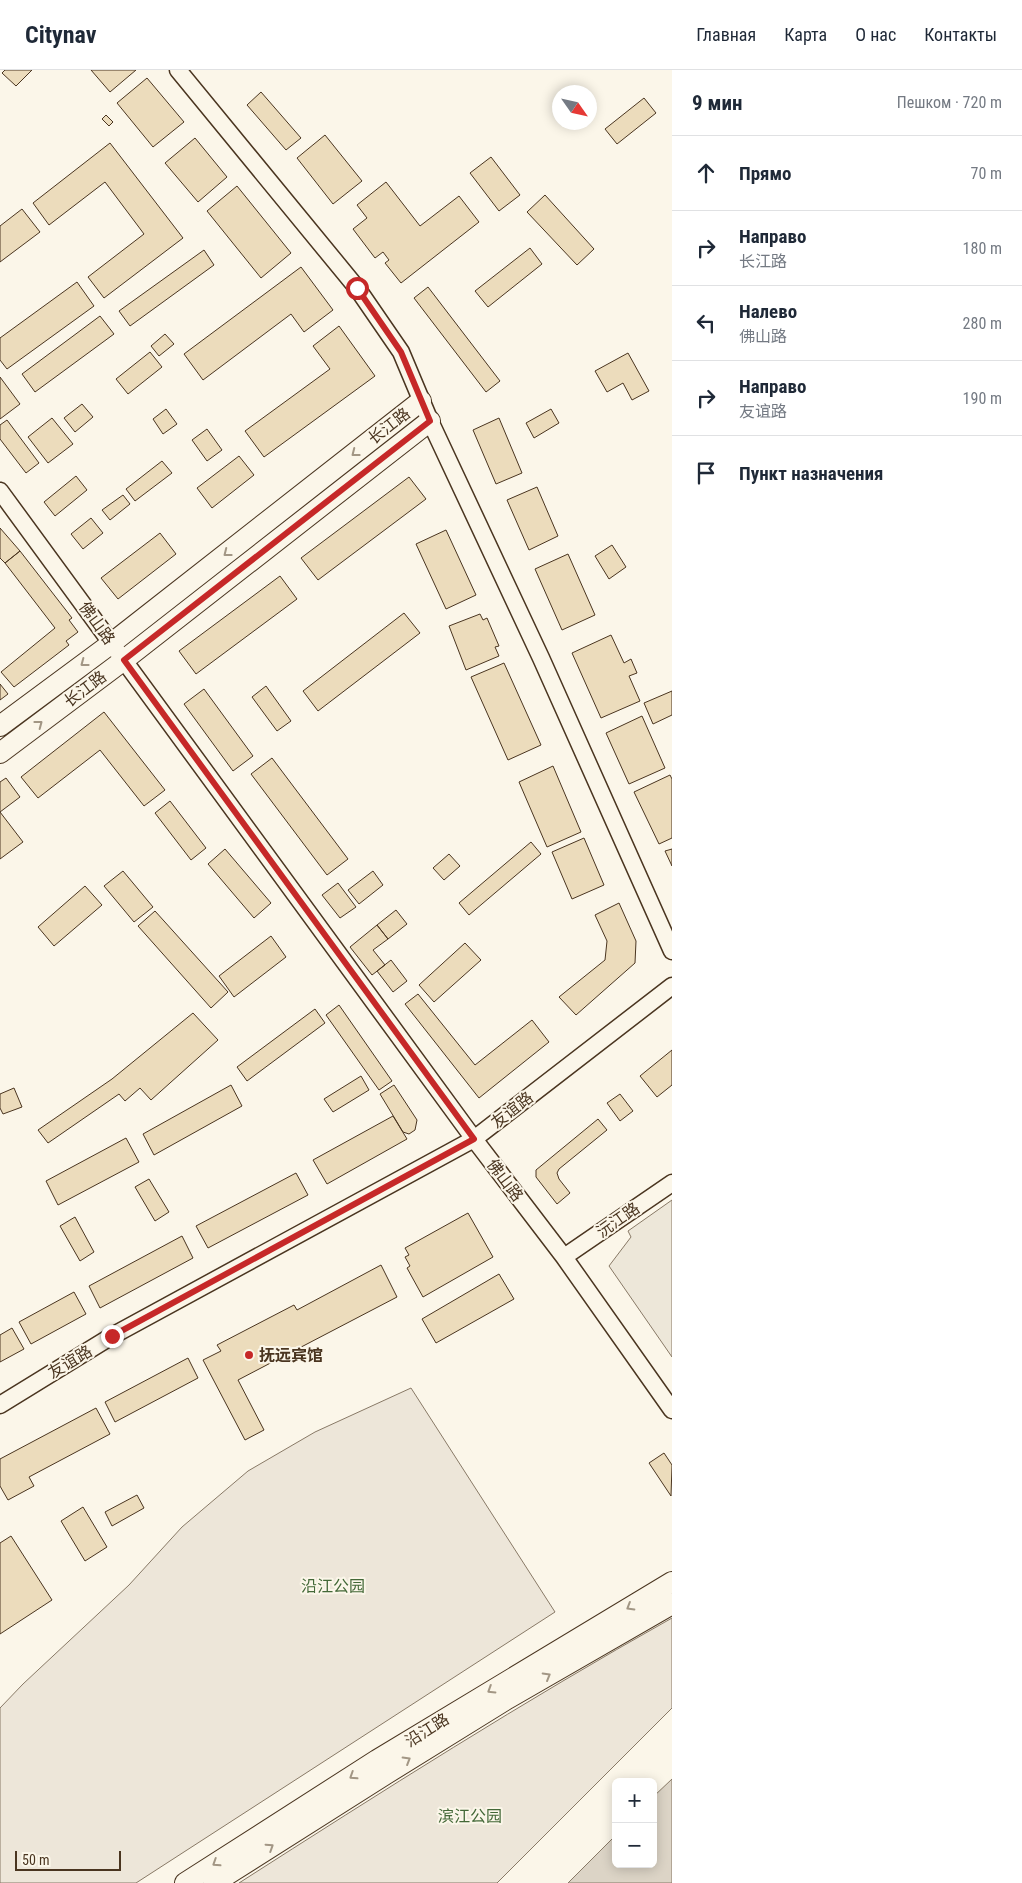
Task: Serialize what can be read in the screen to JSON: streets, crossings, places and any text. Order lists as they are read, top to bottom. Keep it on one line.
{"streets":{"main road":["长江路","沿江路"],"street":["佛山路","友谊路","沅江路"]},"crossings":[["长江路","佛山路"],["佛山路","友谊路"],["佛山路","沅江路"]],"parks":["沿江公园","滨江公园"],"places":["抚远宾馆"],"scale_bar":"50 m","north":"bottom right","page":{"header":"Citynav","nav":["Главная","Карта","О нас","Контакты"],"heading":["9 мин","Пешком · 720 m"],"list":[["Прямо","70 m"],["Направо","长江路","180 m"],["Налево","佛山路","280 m"],["Направо","友谊路","190 m"],"Пункт назначения"],"map_buttons":["+","−"],"scale":"50 m"}}
